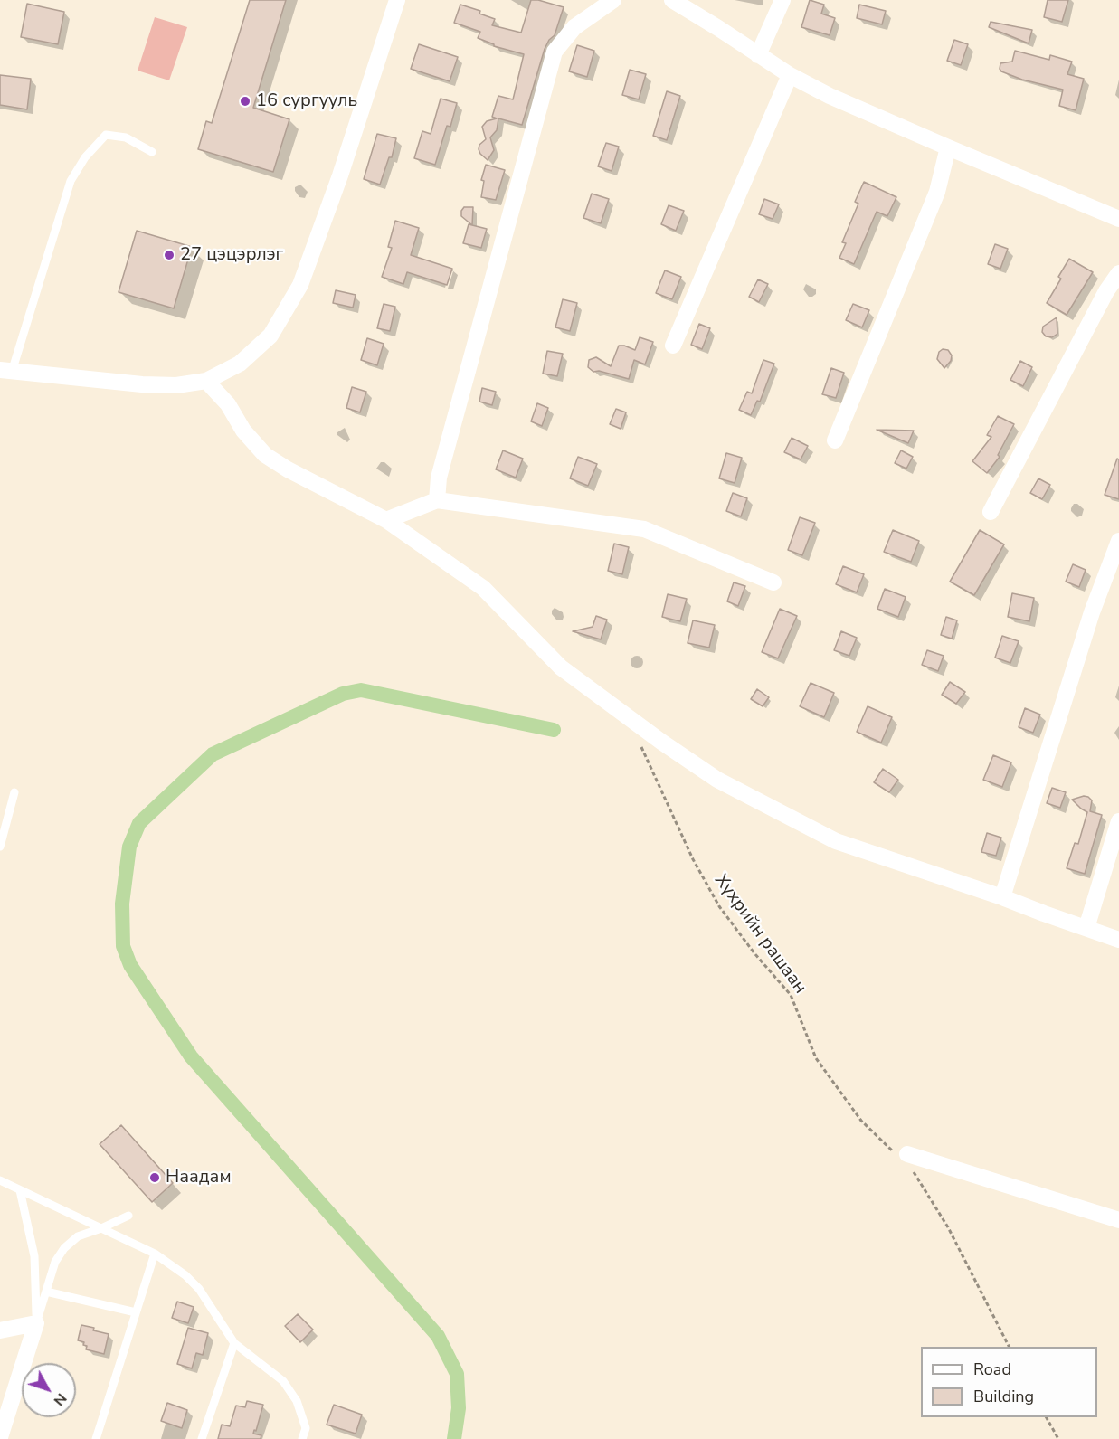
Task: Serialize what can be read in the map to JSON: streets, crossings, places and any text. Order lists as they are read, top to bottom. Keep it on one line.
{"streets":{"path":["Хүхрийн рашаан"]},"places":["16 сургууль","27 цэцэрлэг","Наадам"],"legend":["Road","Building"],"north":"bottom right"}
